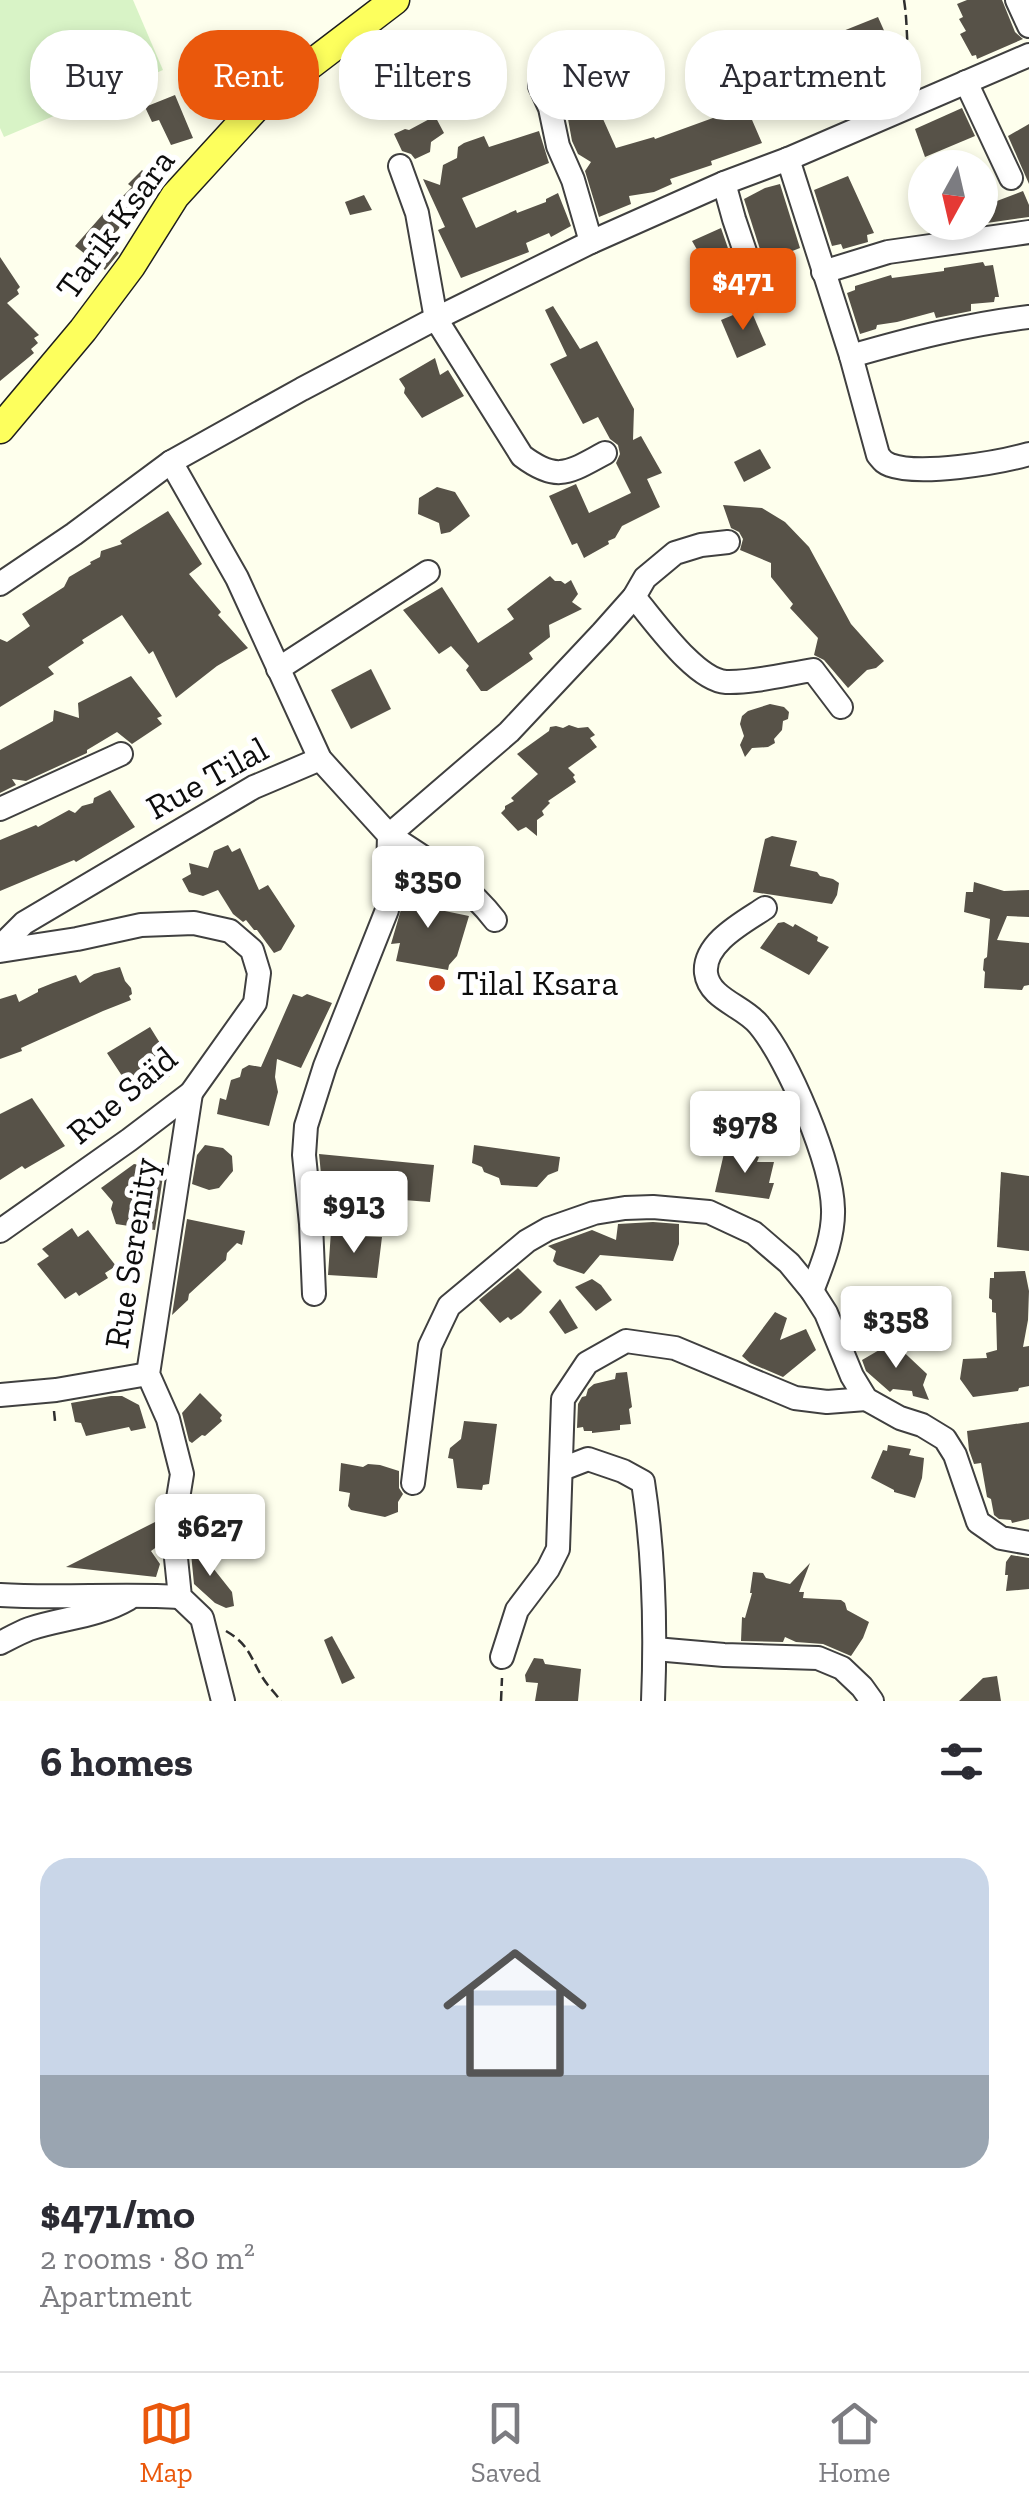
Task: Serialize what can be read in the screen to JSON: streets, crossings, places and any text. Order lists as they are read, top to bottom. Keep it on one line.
{"streets":{"main road":["Tarik Ksara"],"street":["Rue Tilal","Rue Saïd","Rue Serenity"]},"crossings":[["Rue Tilal","Rue Saïd"],["Rue Saïd","Rue Serenity"]],"places":["Tilal Ksara"],"north":"bottom","page":{"chip":["Buy","Rent","Filters","New","Apartment"],"price":["$471","$350","$978","$913","$358","$627"],"heading":"6 homes","list":[{"name":"$471/mo","note":"2 rooms · 80 m² · Apartment"}],"tabs":["Map","Saved","Home"]}}
